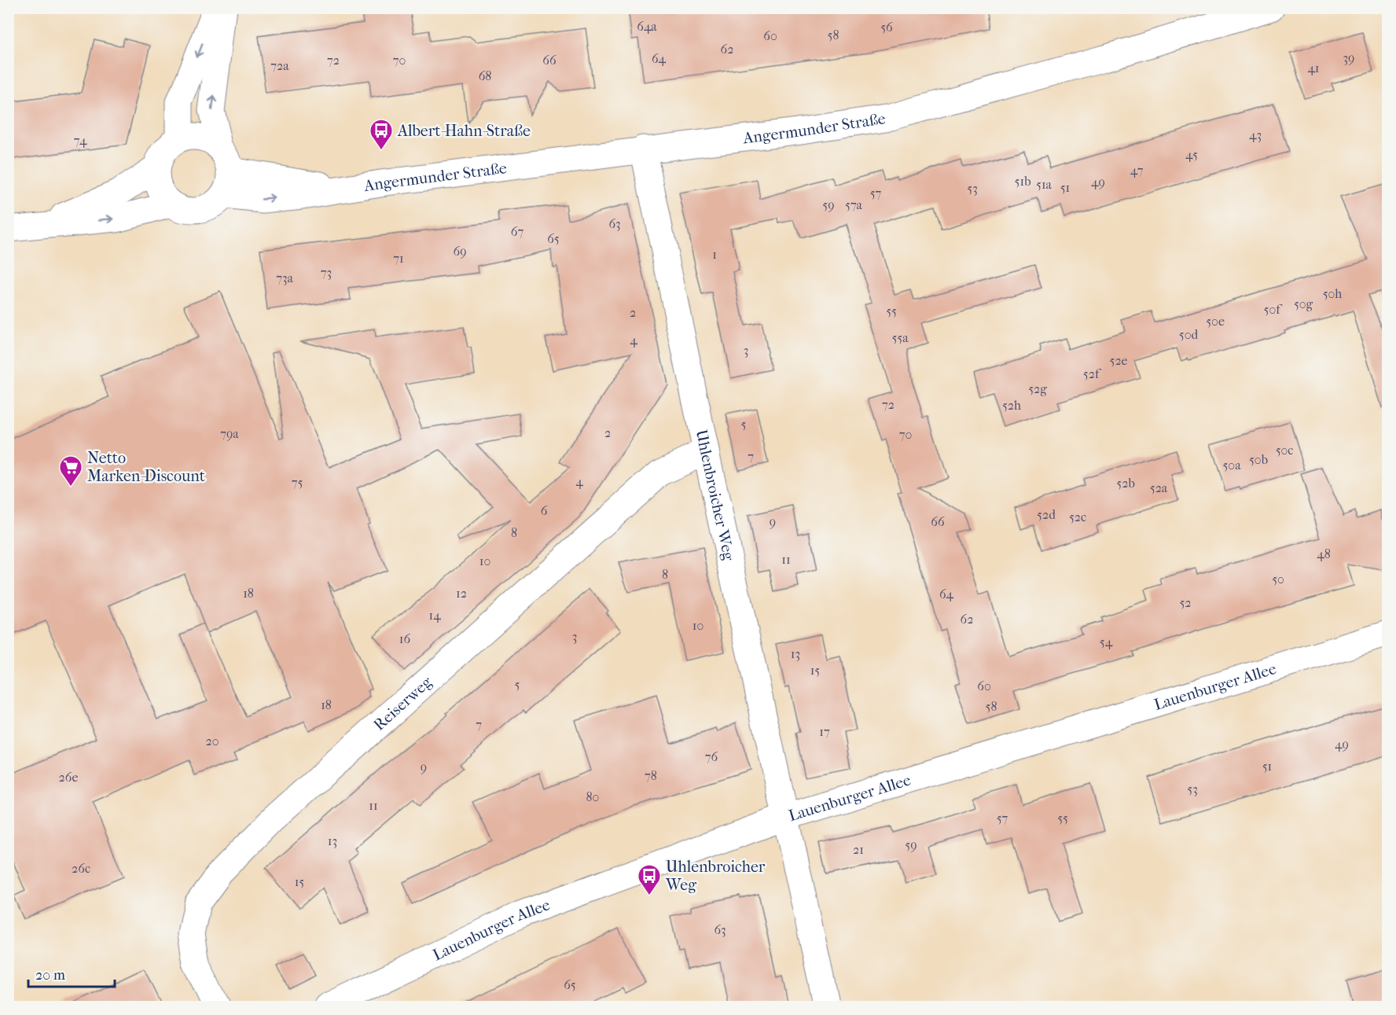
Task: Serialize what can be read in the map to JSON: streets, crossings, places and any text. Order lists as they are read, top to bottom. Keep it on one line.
{"streets":{"street":["Angermunder Straße","Uhlenbroicher Weg","Lauenburger Allee","Reiserweg"]},"crossings":[["Angermunder Straße","Uhlenbroicher Weg"],["Uhlenbroicher Weg","Lauenburger Allee"],["Uhlenbroicher Weg","Reiserweg"]],"places":{"bus stop":["Albert-Hahn-Straße","Uhlenbroicher Weg"],"supermarket":["Netto Marken-Discount"]},"house_numbers":["64a","56","58","60","62","39","64","72","70","66","72a","41","68","43","74","45","47","51b","49","51a","51","53","57","59","57a","63","67","65","69","1","71","73","73a","50h","50g","50f","55","2","50e","50d","55a","4","3","52e","52f","52g","72","52h","5","2","79a","70","50c","7","50b","50a","4","75","52b","52a","6","52d","52c","9","66","8","48","11","10","8","50","18","12","64","52","14","62","10","3","16","54","13","15","5","60","18","58","7","17","20","49","76","51","9","78","26e","53","80","11","57","55","13","59","21","26c","15","63","65"],"scale_bar":"20 m"}
